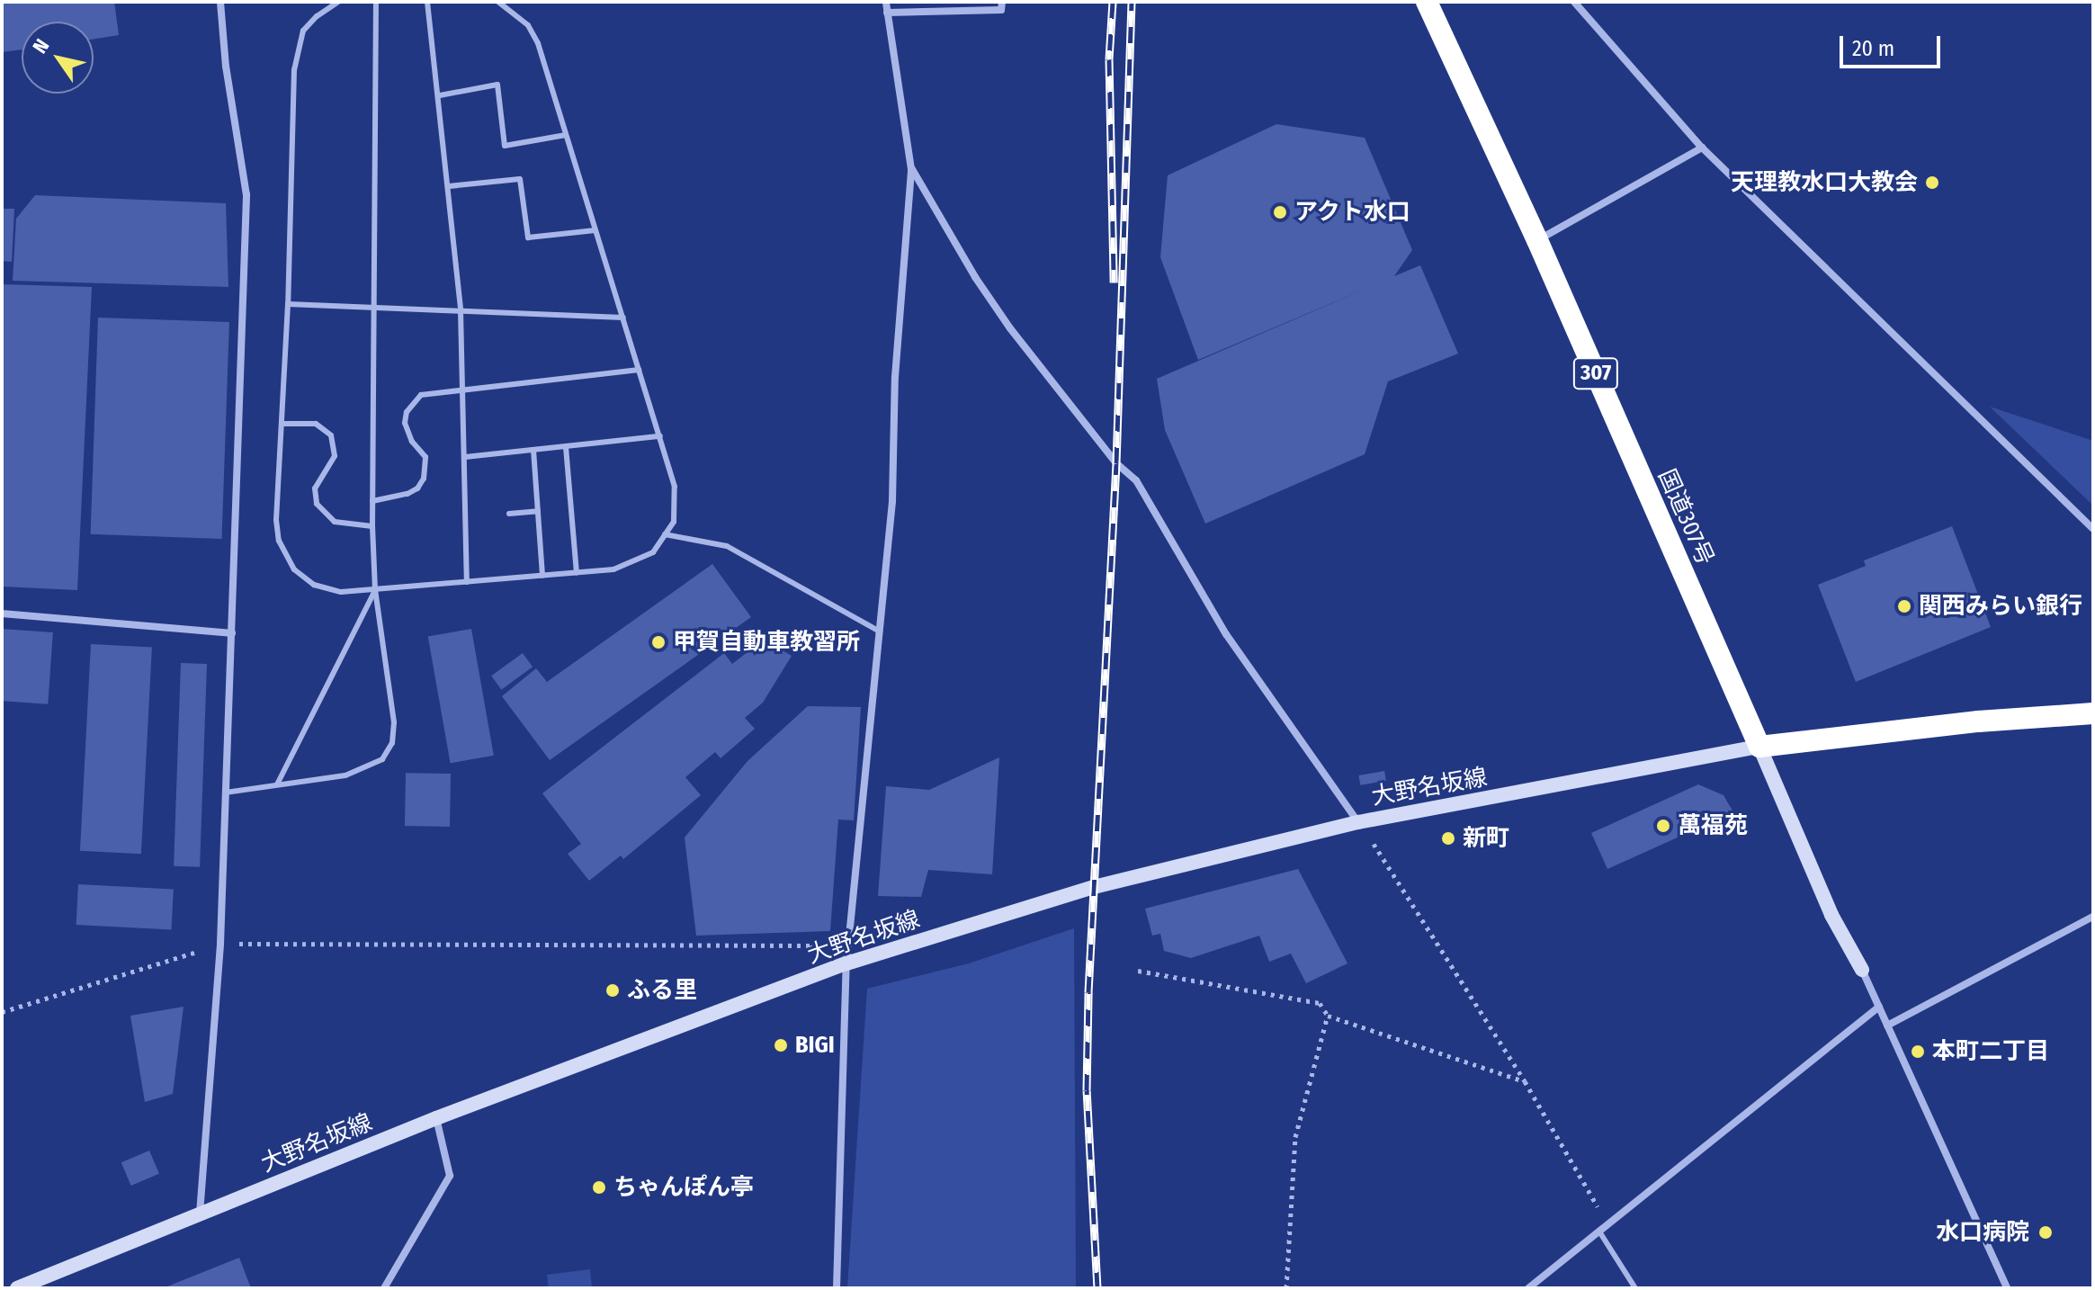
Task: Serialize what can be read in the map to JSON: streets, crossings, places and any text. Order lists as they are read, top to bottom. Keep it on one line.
{"streets":{"highway":["307","国道307号"],"main road":["大野名坂線"]},"crossings":[["国道307号","大野名坂線"]],"places":["天理教水口大教会","アクト水口","関西みらい銀行","甲賀自動車教習所","萬福苑","新町","ふる里","BIGI","本町二丁目","ちゃんぽん亭","水口病院"],"scale_bar":"20 m","north":"top left"}
